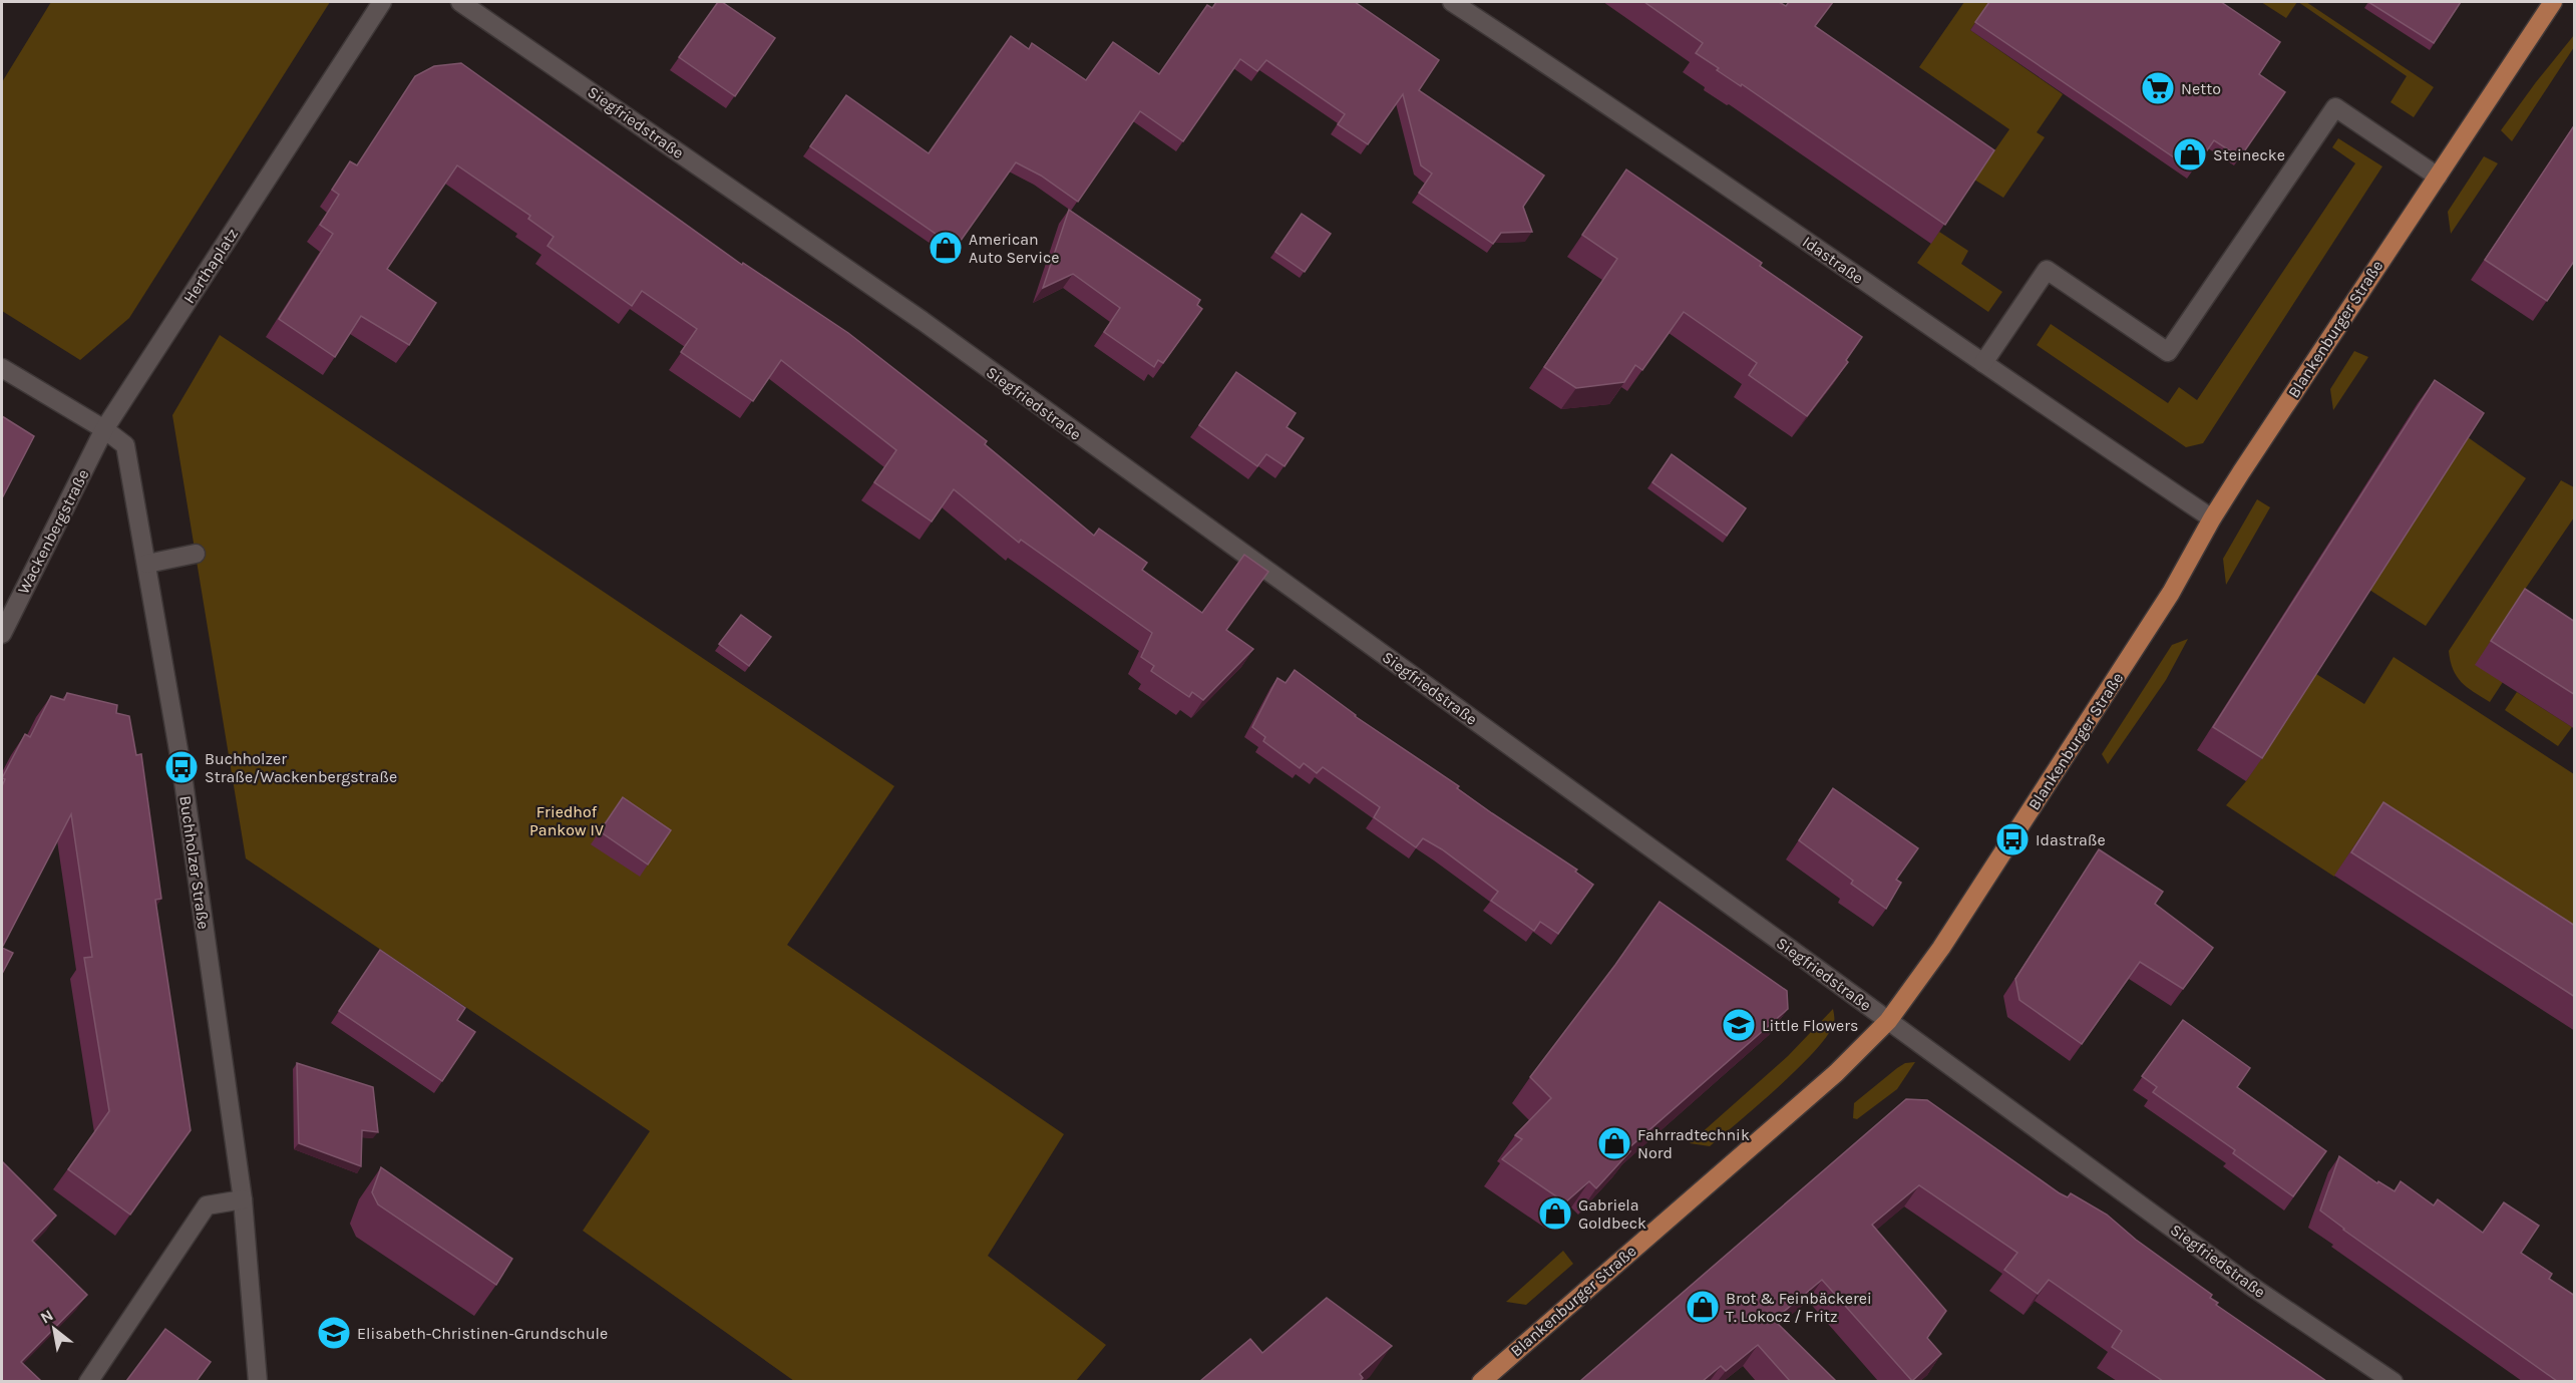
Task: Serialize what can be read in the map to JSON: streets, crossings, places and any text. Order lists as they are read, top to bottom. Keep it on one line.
{"streets":{"main road":["Blankenburger Straße"],"street":["Siegfriedstraße","Idastraße","Herthaplatz","Wackenbergstraße","Buchholzer Straße"]},"crossings":[["Siegfriedstraße","Blankenburger Straße"],["Idastraße","Blankenburger Straße"],["Herthaplatz","Wackenbergstraße"],["Herthaplatz","Buchholzer Straße"],["Wackenbergstraße","Buchholzer Straße"]],"parks":["Friedhof Pankow IV"],"places":{"supermarket":["Netto"],"shop":["Steinecke","American Auto Service","Fahrradtechnik Nord","Gabriela Goldbeck","Brot & Feinbäckerei T. Lokocz / Fritz"],"bus stop":["Buchholzer Straße/Wackenbergstraße","Idastraße"],"school or university":["Little Flowers","Elisabeth-Christinen-Grundschule"]},"north":"top left"}
